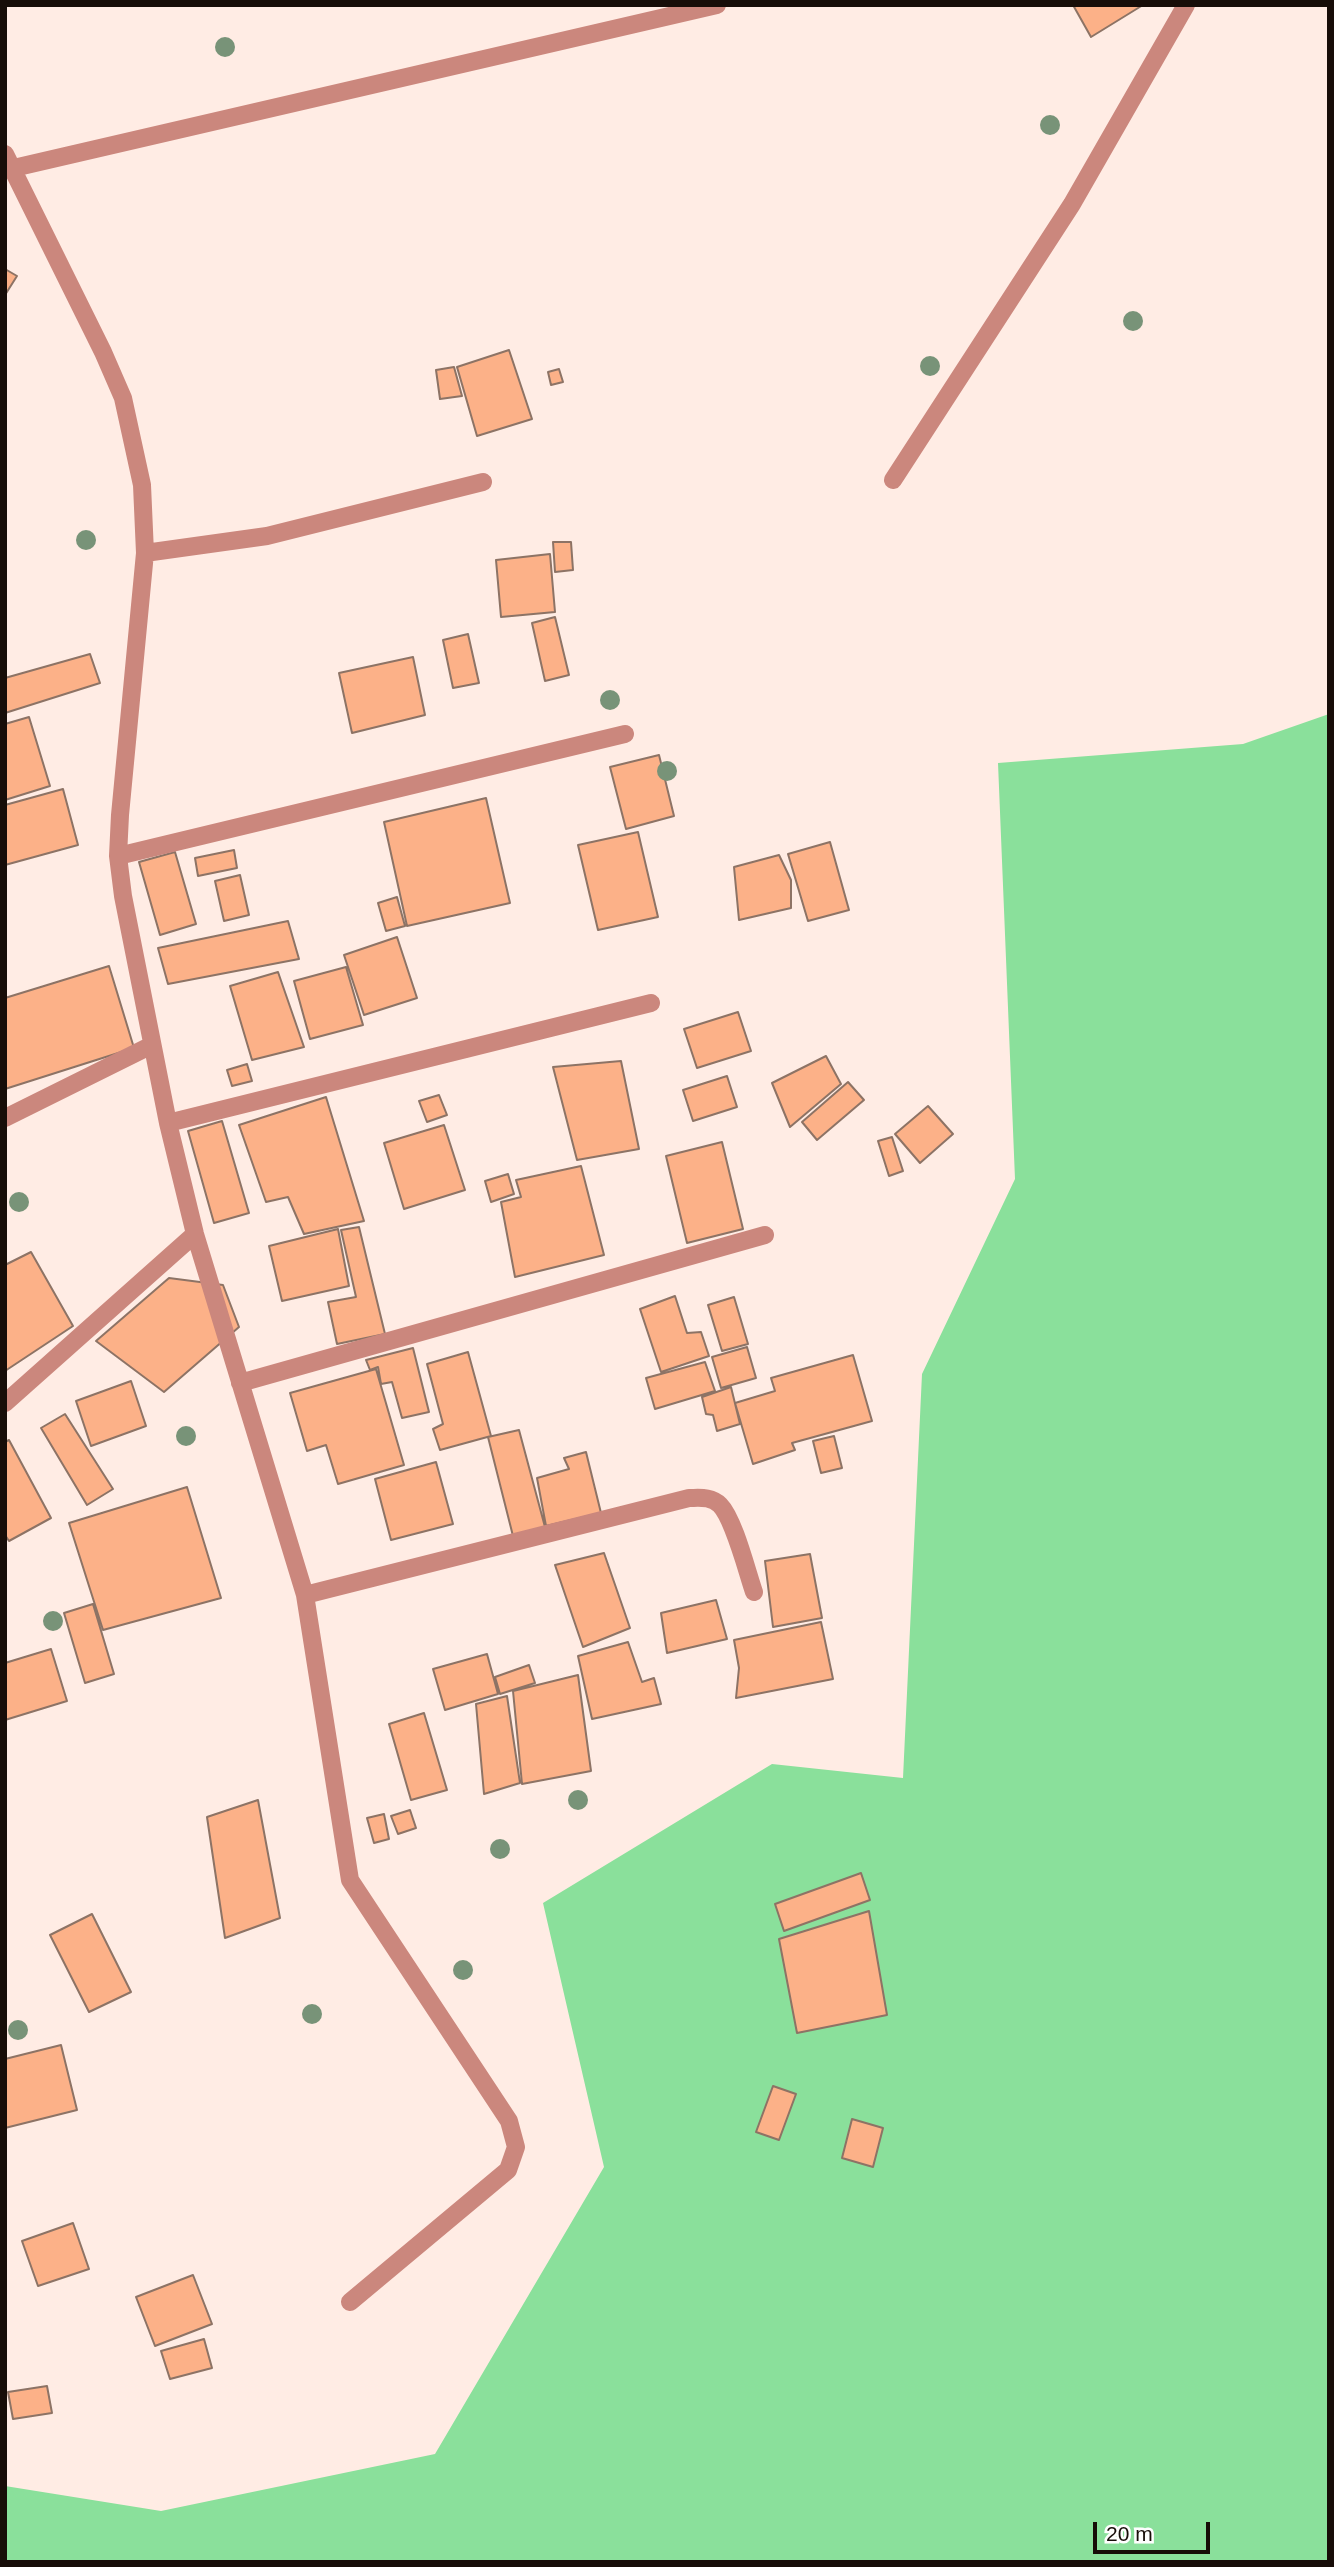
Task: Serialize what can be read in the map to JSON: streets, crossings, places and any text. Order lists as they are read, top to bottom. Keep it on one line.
{"scale_bar":"20 m"}
